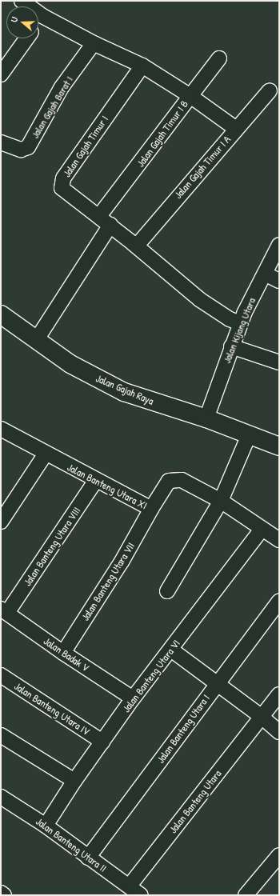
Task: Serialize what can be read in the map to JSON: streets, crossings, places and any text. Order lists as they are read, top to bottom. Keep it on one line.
{"streets":{"main road":["Jalan Gajah Raya"],"street":["Jalan Gajah Barat I","Jalan Gajah Timur I B","Jalan Gajah Timur I","Jalan Gajah Timur I A","Jalan Kijang Utara","Jalan Banteng Utara XI","Jalan Banteng Utara VIII","Jalan Banteng Utara VII","Jalan Badak V","Jalan Banteng Utara VI","Jalan Banteng Utara IV","Jalan Banteng Utara I","Jalan Banteng Utara","Jalan Banteng Utara II"]},"crossings":[["Jalan Gajah Timur I B","Jalan Gajah Timur I"],["Jalan Gajah Timur I","Jalan Gajah Timur I A"],["Jalan Gajah Timur I","Jalan Kijang Utara"],["Jalan Kijang Utara","Jalan Gajah Raya"],["Jalan Banteng Utara XI","Jalan Banteng Utara VIII"],["Jalan Banteng Utara XI","Jalan Banteng Utara VII"],["Jalan Banteng Utara XI","Jalan Banteng Utara VI"],["Jalan Banteng Utara VIII","Jalan Badak V"],["Jalan Banteng Utara VII","Jalan Badak V"],["Jalan Badak V","Jalan Banteng Utara VI"],["Jalan Banteng Utara VI","Jalan Banteng Utara IV"],["Jalan Banteng Utara VI","Jalan Banteng Utara II"],["Jalan Banteng Utara I","Jalan Banteng Utara II"],["Jalan Banteng Utara","Jalan Banteng Utara II"]],"north":"left"}
